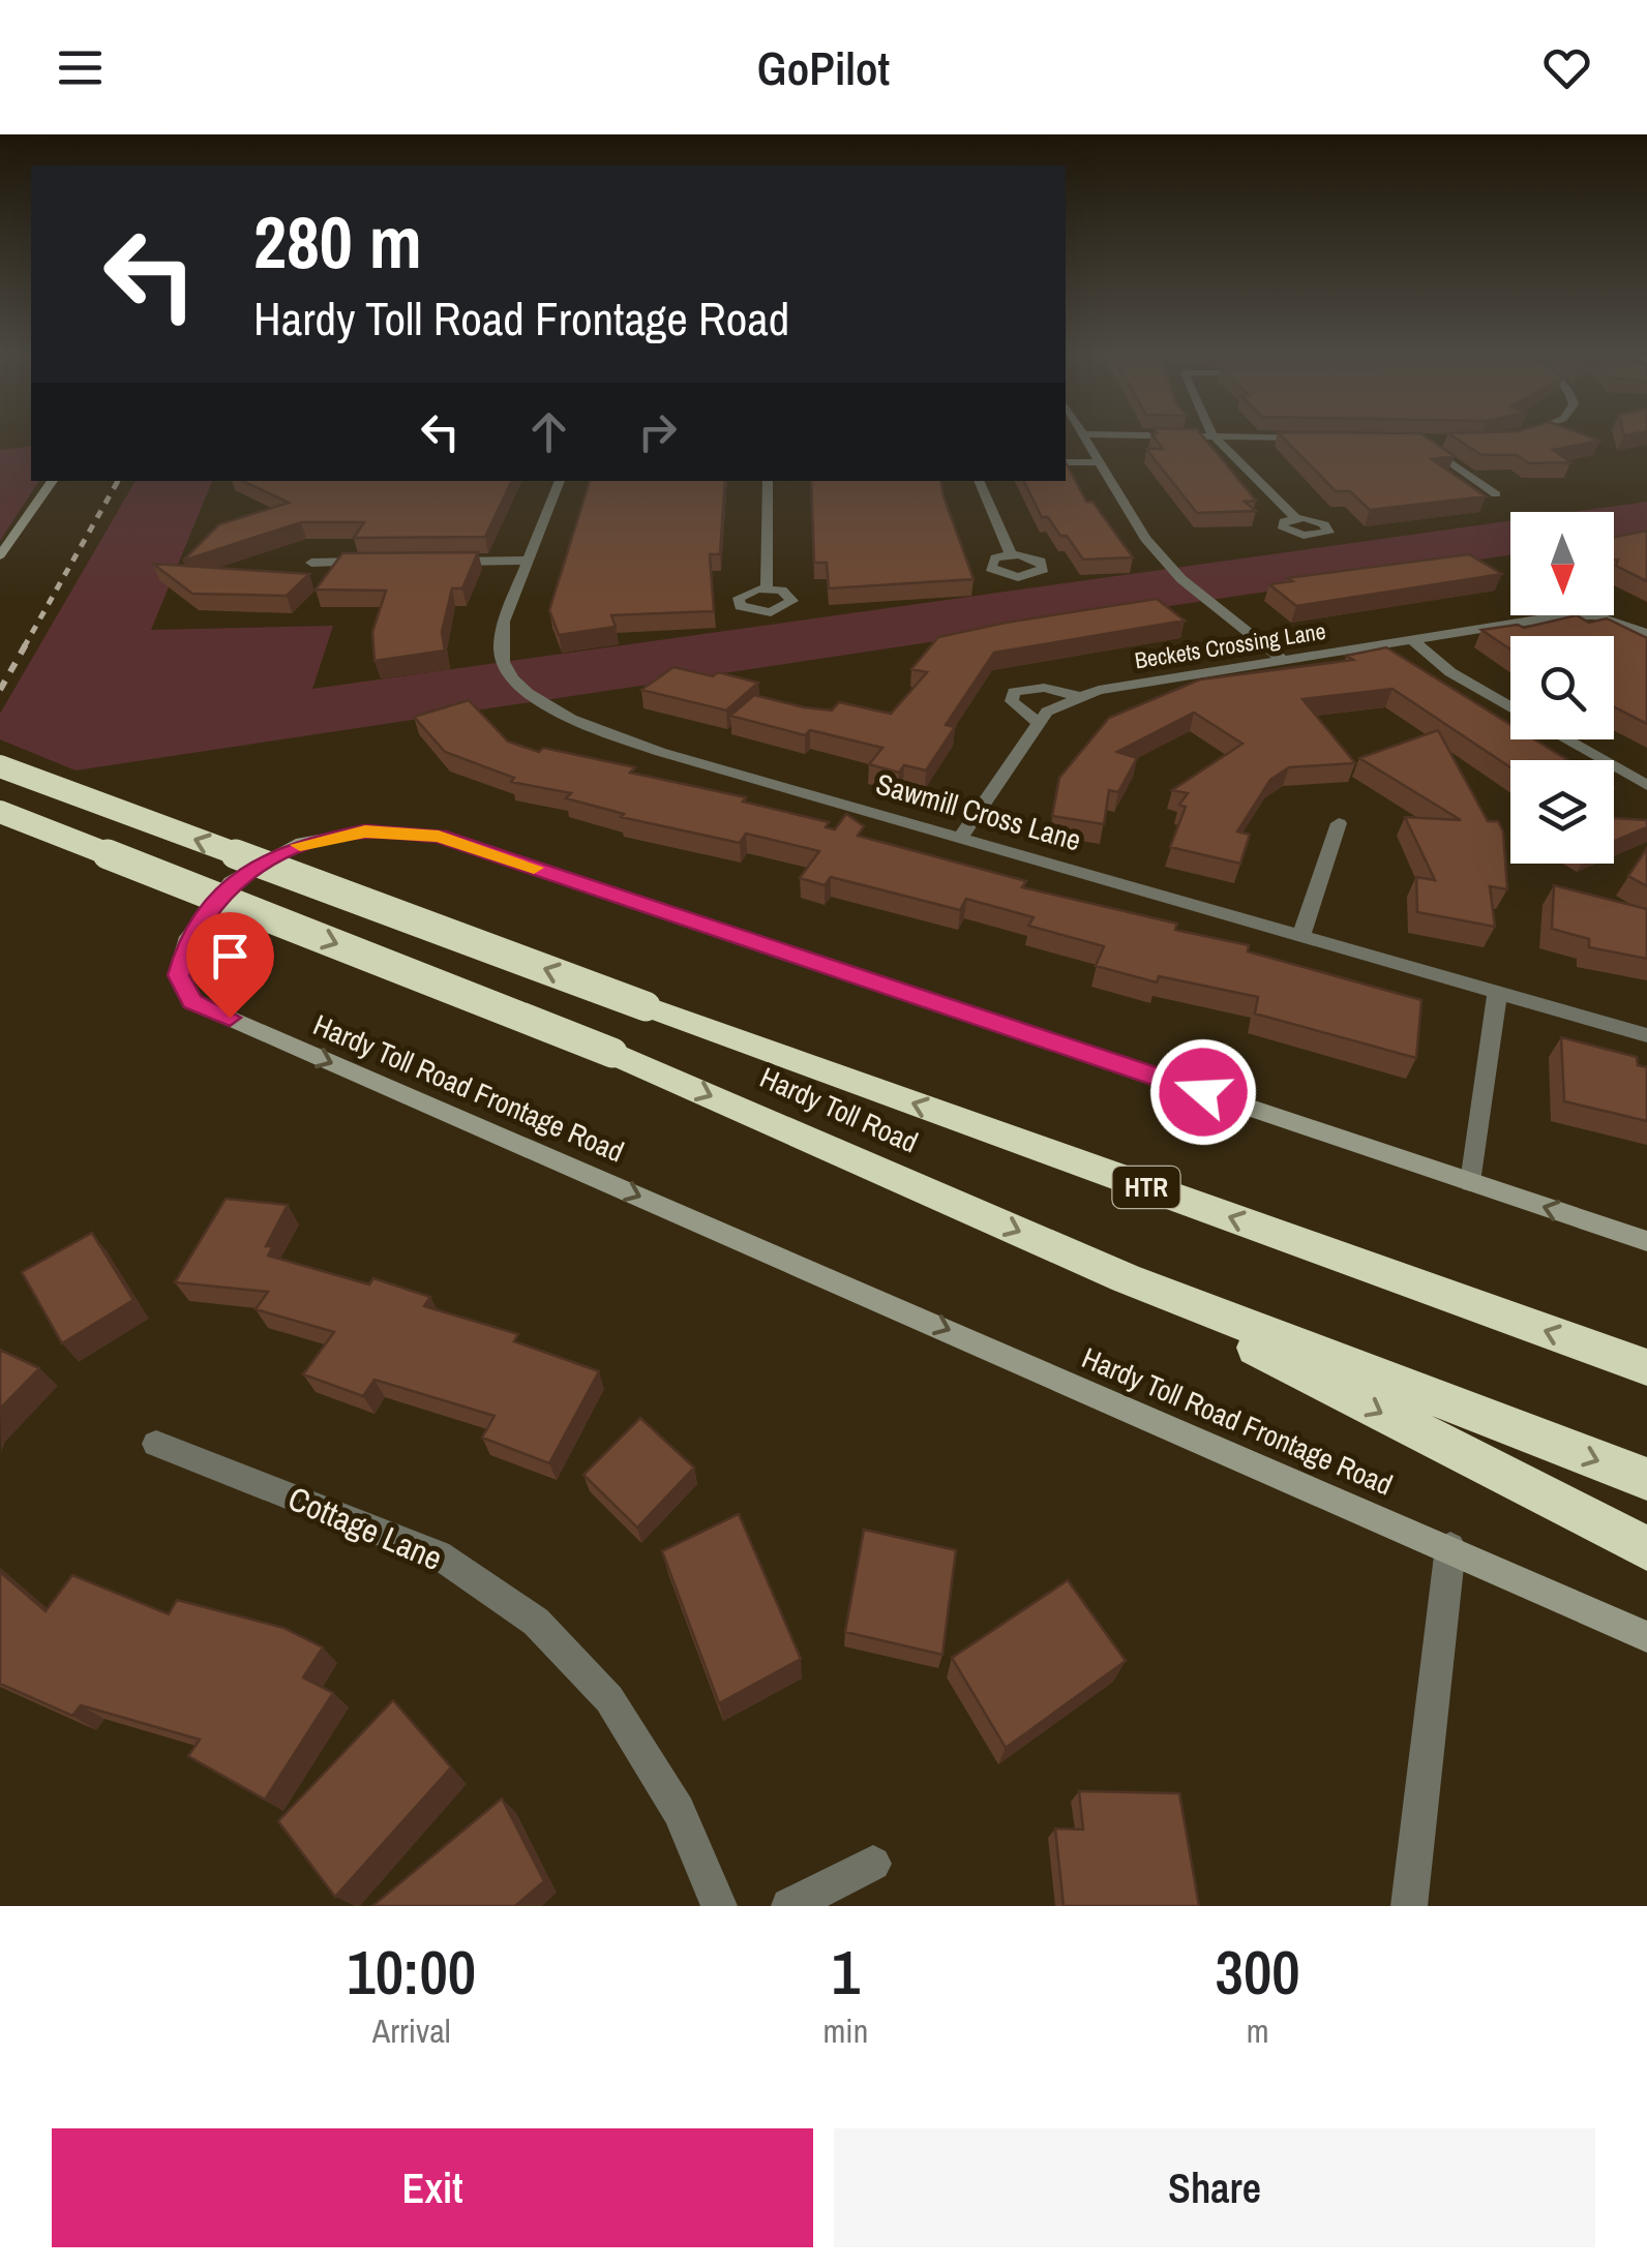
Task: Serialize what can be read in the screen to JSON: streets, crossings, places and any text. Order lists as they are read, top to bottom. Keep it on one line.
{"streets":{"highway":["Hardy Toll Road","HTR"],"street":["Beckets Crossing Lane","Sawmill Cross Lane","Hardy Toll Road Frontage Road","Cottage Lane"]},"crossings":[["Beckets Crossing Lane","Sawmill Cross Lane"]],"north":"bottom","page":{"header":"GoPilot","turn":["280 m","Hardy Toll Road Frontage Road"],"eta":["10:00","Arrival","1","min","300","m"],"buttons":["Exit","Share"]}}
